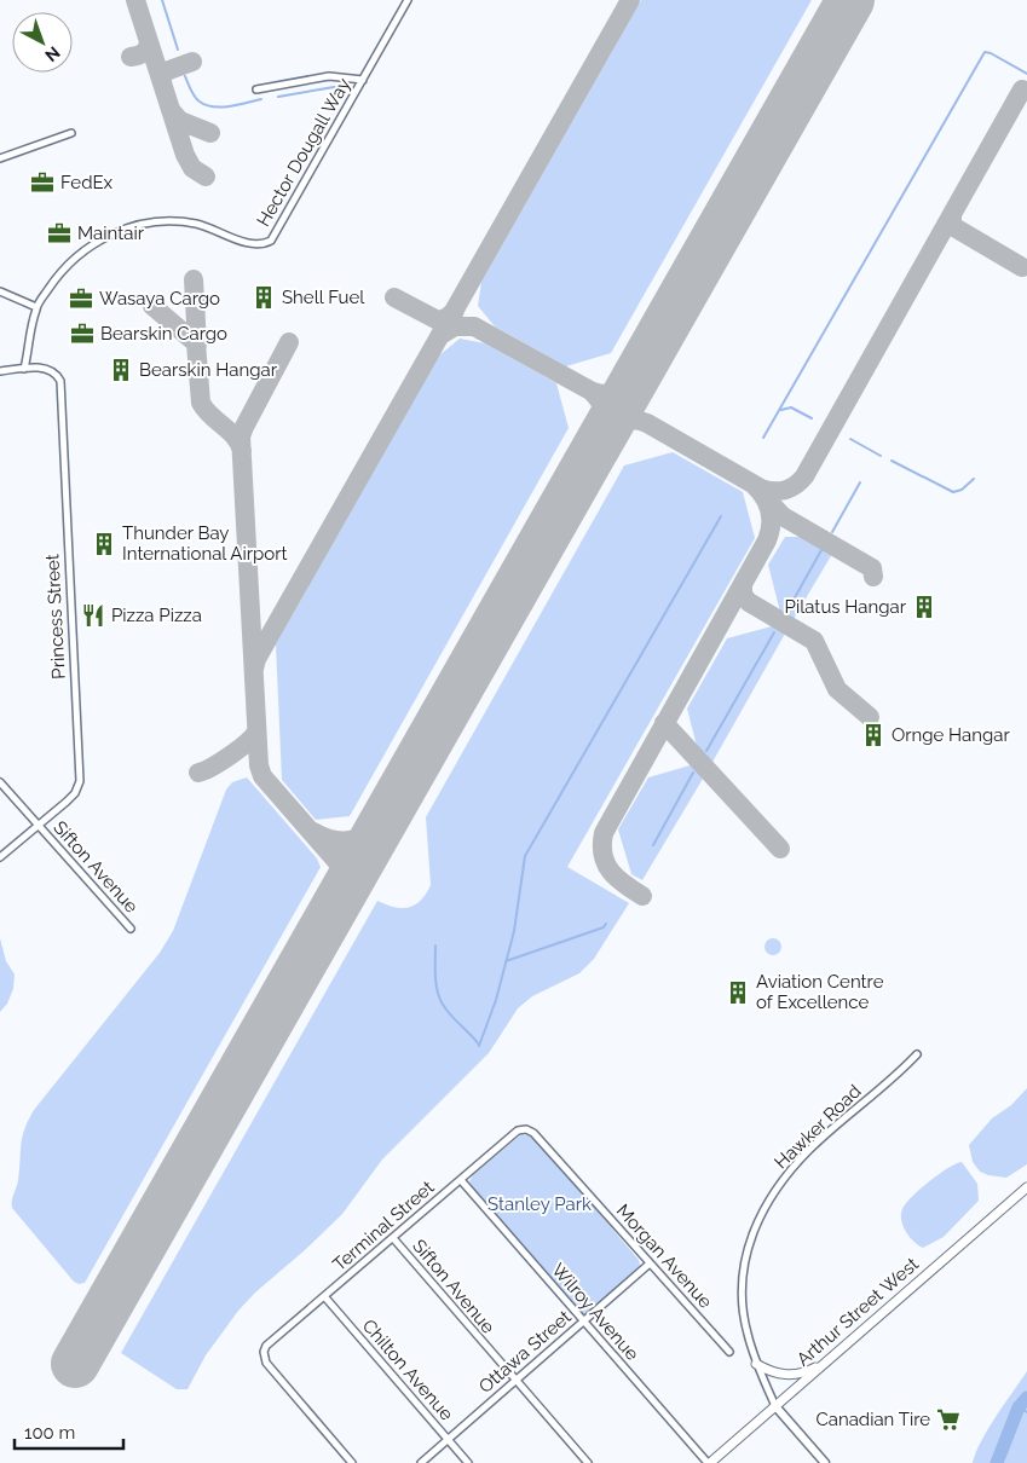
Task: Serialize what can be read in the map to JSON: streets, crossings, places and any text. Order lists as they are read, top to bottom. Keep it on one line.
{"streets":{"main road":["Arthur Street West"],"street":["Hector Dougall Way","Princess Street","Sifton Avenue","Hawker Road","Terminal Street","Morgan Avenue","Wilroy Avenue","Ottawa Street","Chilton Avenue"]},"crossings":[["Princess Street","Sifton Avenue"],["Sifton Avenue","Terminal Street"],["Sifton Avenue","Ottawa Street"],["Hawker Road","Arthur Street West"],["Terminal Street","Morgan Avenue"],["Terminal Street","Wilroy Avenue"],["Terminal Street","Chilton Avenue"],["Morgan Avenue","Ottawa Street"],["Wilroy Avenue","Arthur Street West"],["Wilroy Avenue","Ottawa Street"],["Ottawa Street","Chilton Avenue"]],"parks":["Stanley Park"],"places":{"office":["FedEx","Maintair","Wasaya Cargo","Bearskin Cargo"],"building":["Shell Fuel","Bearskin Hangar","Thunder Bay International Airport","Pilatus Hangar","Ornge Hangar","Aviation Centre of Excellence"],"restaurant":["Pizza Pizza"],"supermarket":["Canadian Tire"]},"scale_bar":"100 m","north":"bottom right"}
